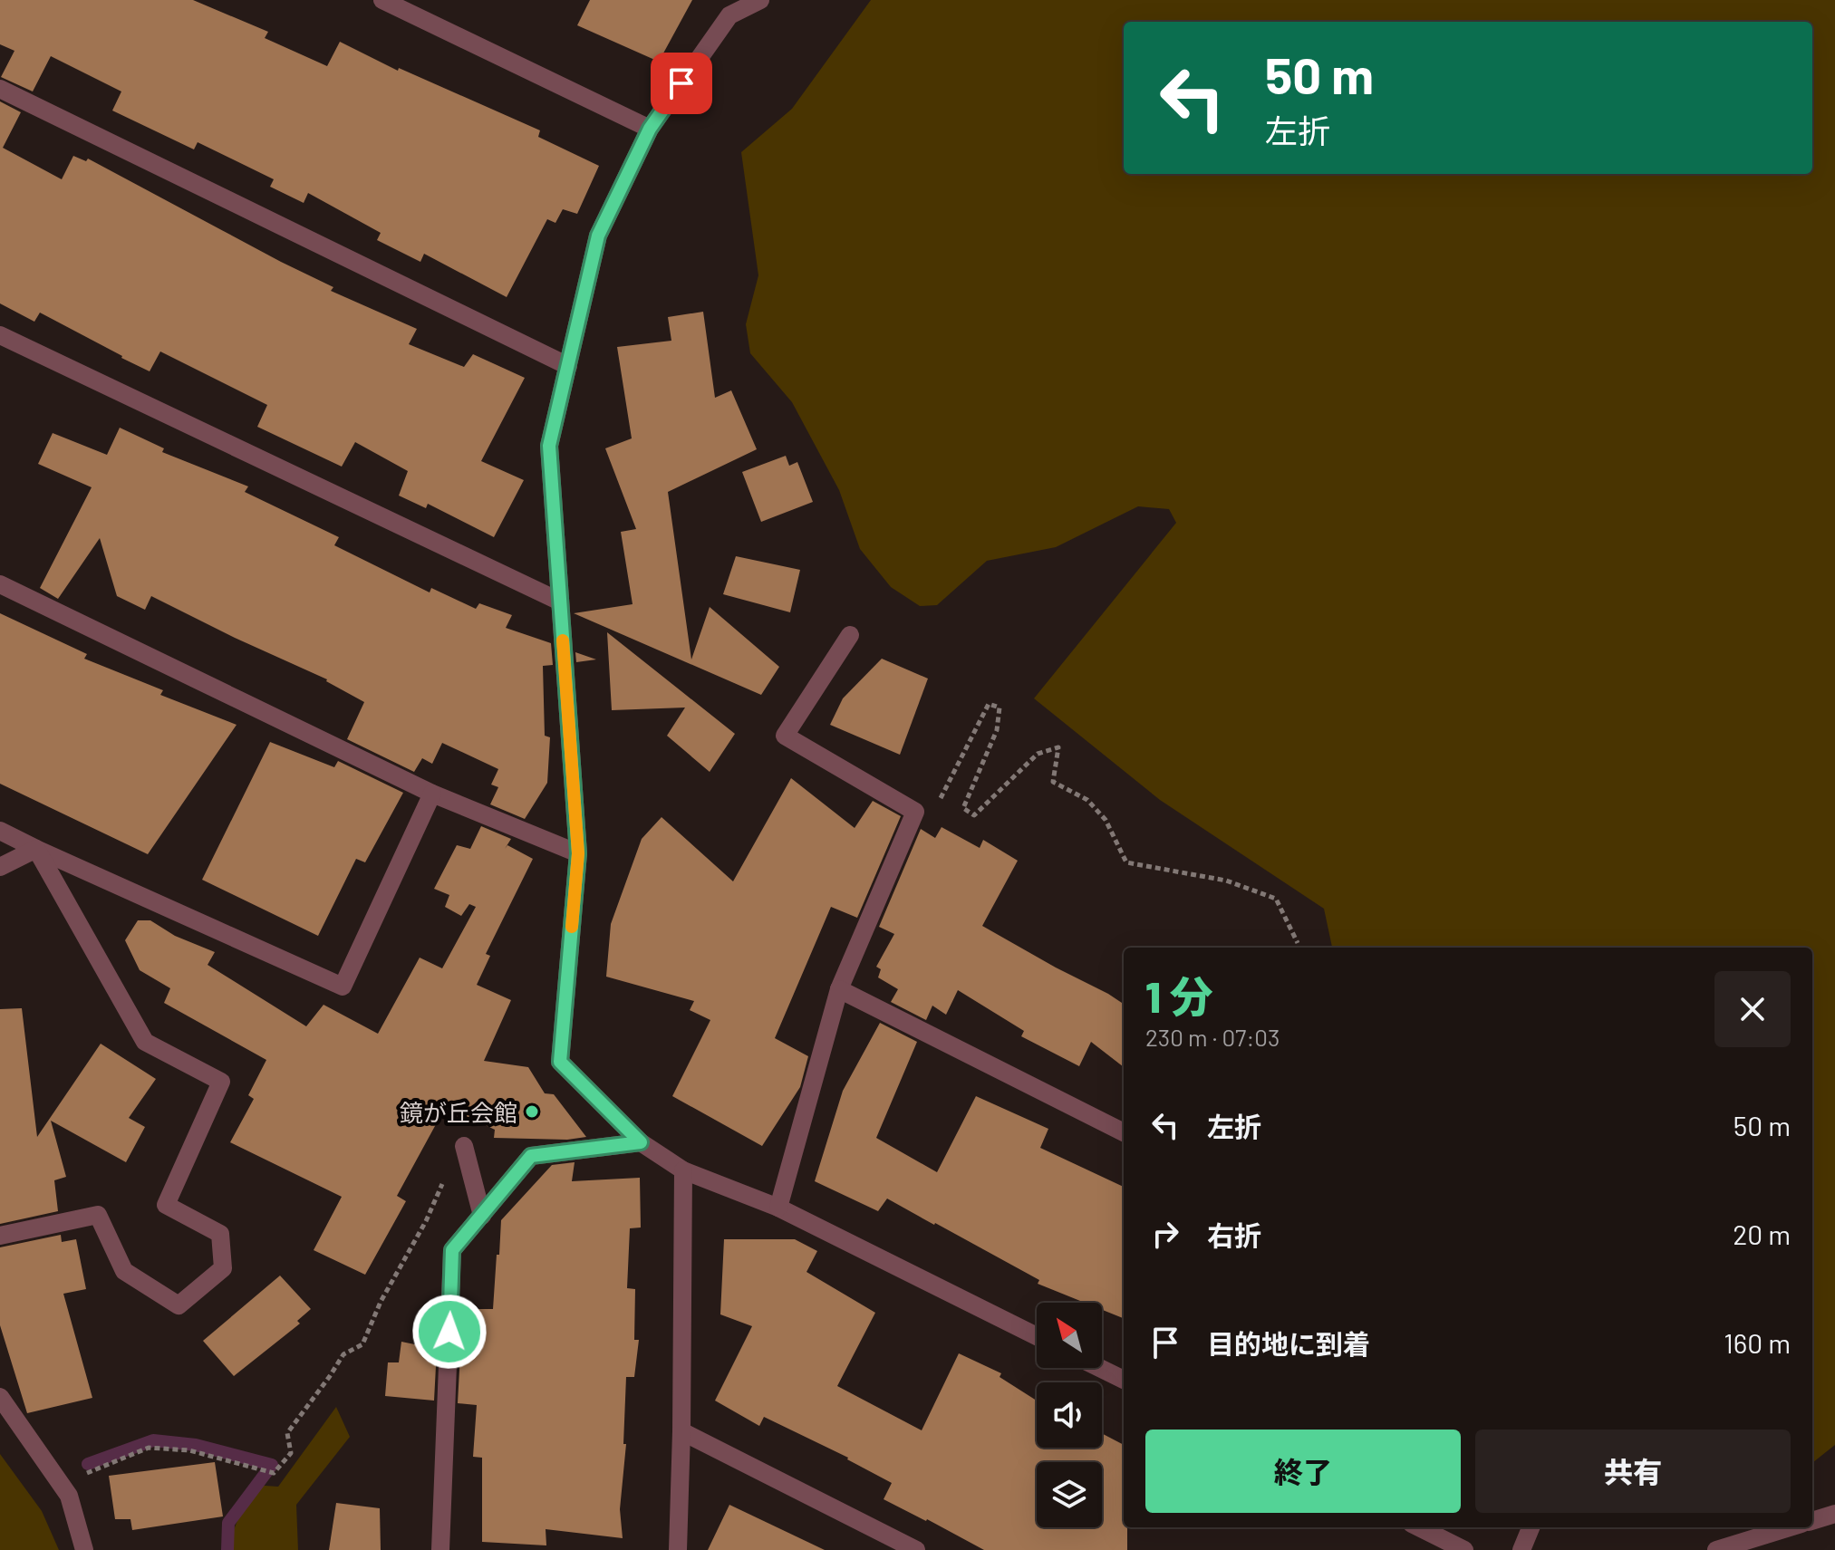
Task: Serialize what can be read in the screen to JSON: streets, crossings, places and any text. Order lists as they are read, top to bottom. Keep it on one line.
{"places":["鏡が丘会館"],"north":"top left","page":{"turn":["50 m","左折"],"heading":["1 分","230 m · 07:03"],"list":[{"name":"左折","value":"50 m"},{"name":"右折","value":"20 m"},{"name":"目的地に到着","value":"160 m"}],"buttons":["終了","共有"]}}
